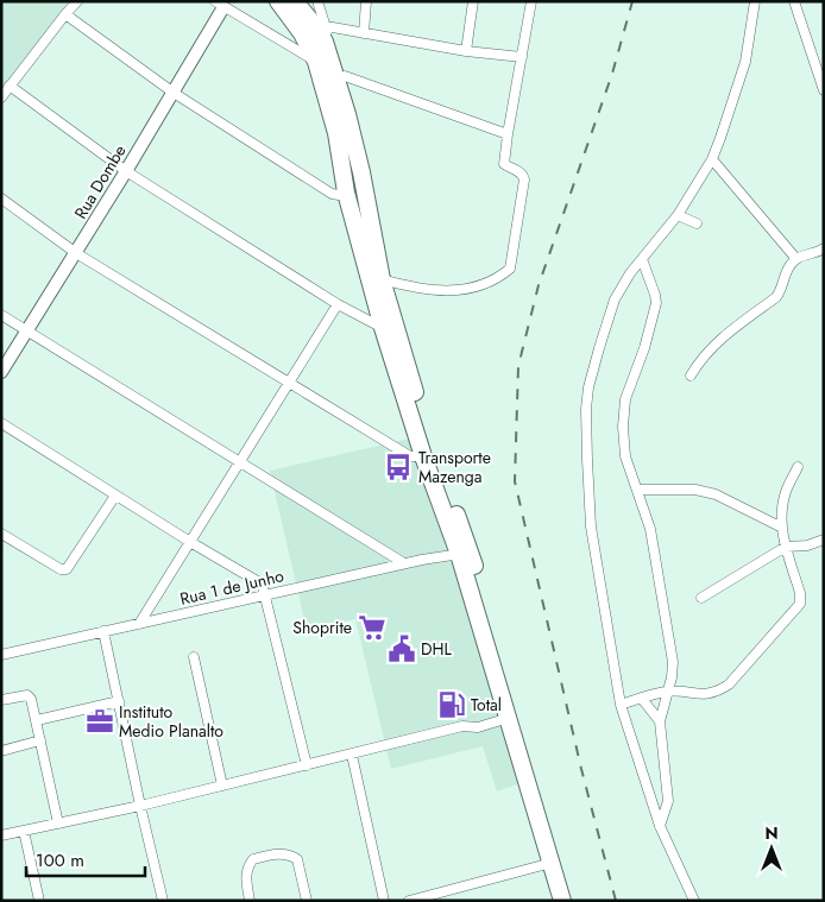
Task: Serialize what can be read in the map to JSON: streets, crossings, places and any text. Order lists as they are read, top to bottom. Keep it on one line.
{"streets":{"street":["Rua Dombe","Rua 1 de Junho"]},"places":{"bus stop":["Transporte Mazenga"],"supermarket":["Shoprite"],"public building":["DHL"],"fuel station":["Total"],"office":["Instituto Medio Planalto"]},"scale_bar":"100 m","north":"top"}
